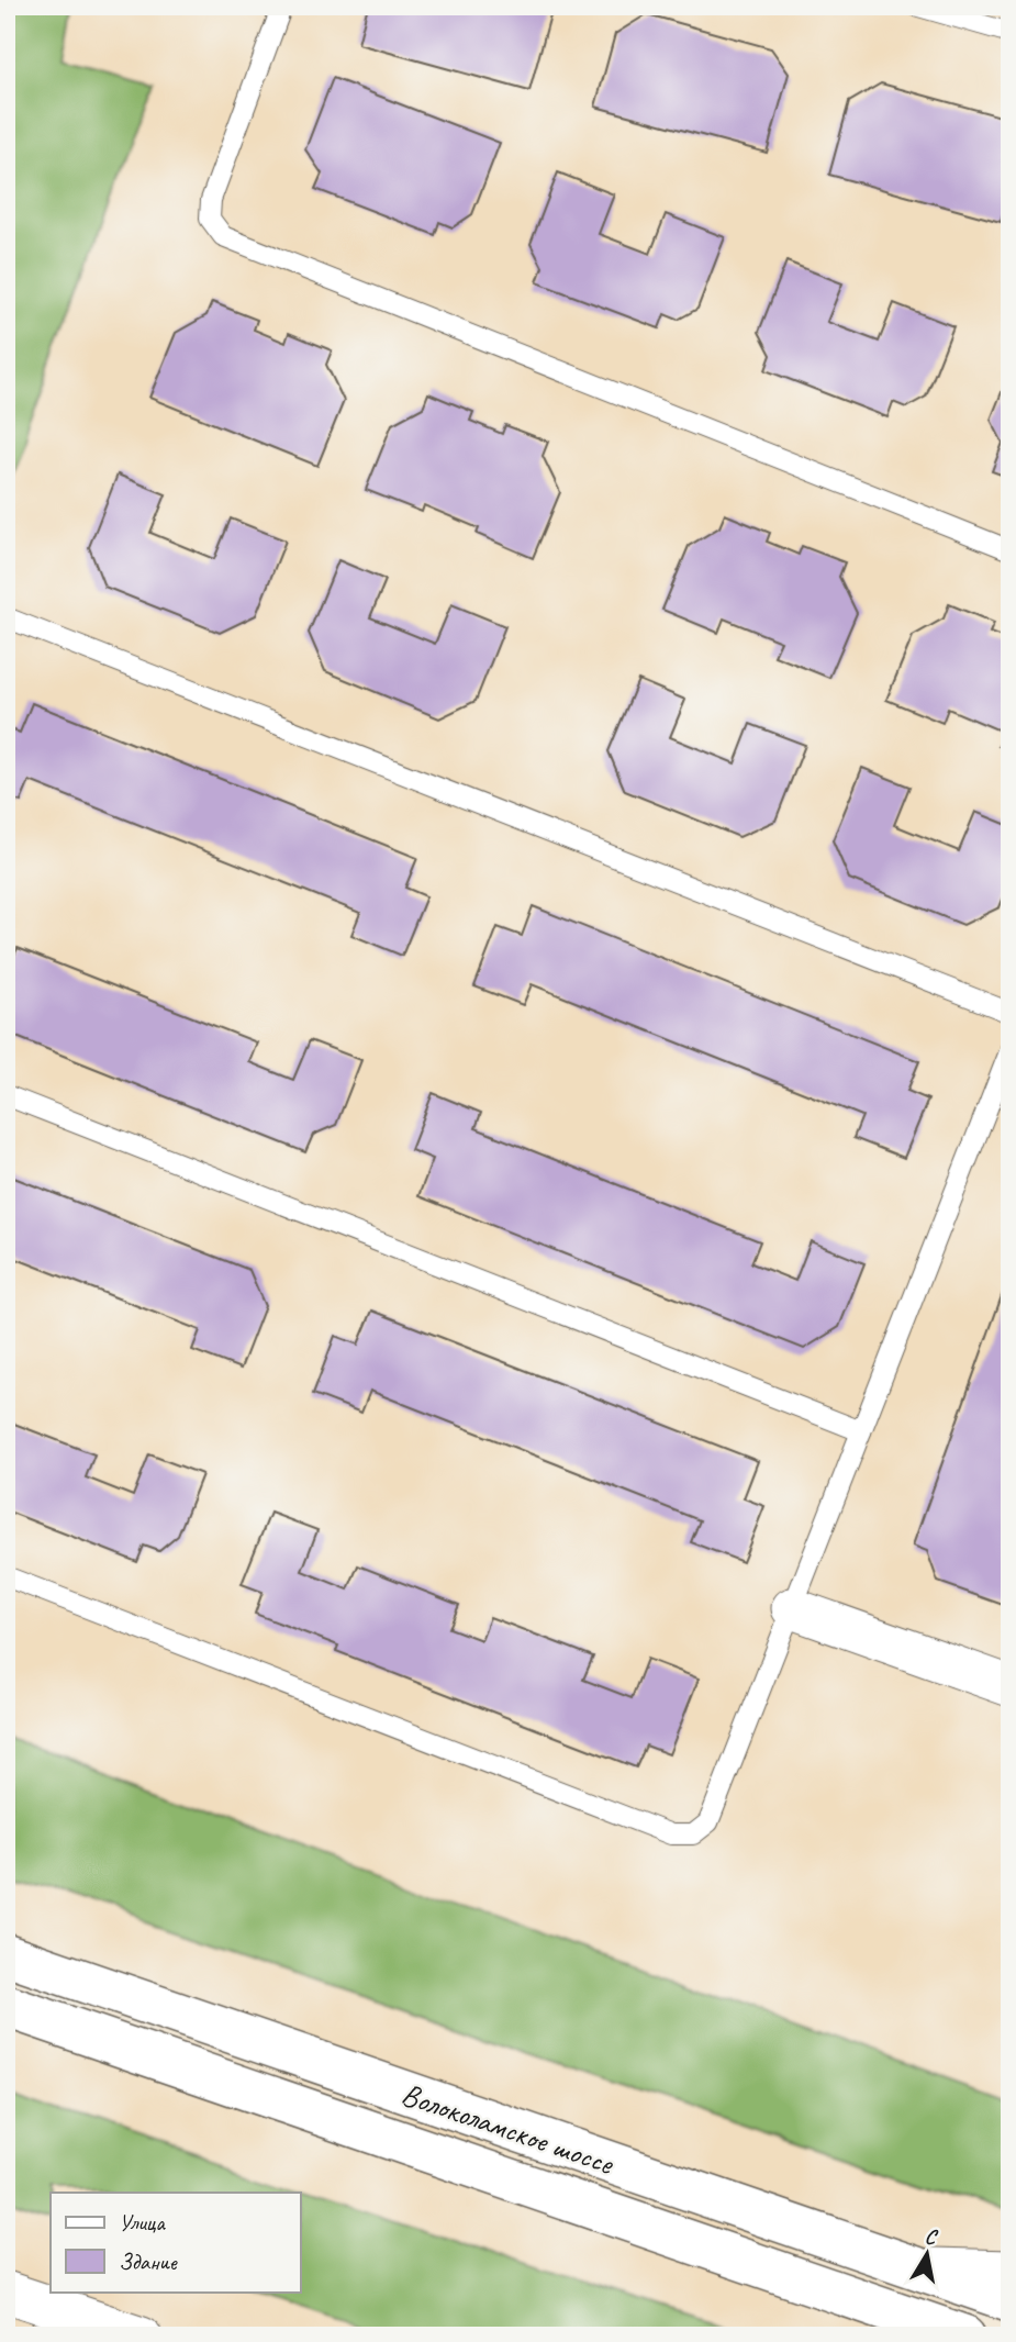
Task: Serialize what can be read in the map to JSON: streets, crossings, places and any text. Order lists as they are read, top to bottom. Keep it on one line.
{"streets":{"main road":["Волоколамское шоссе"]},"legend":["Улица","Здание"],"north":"top"}
